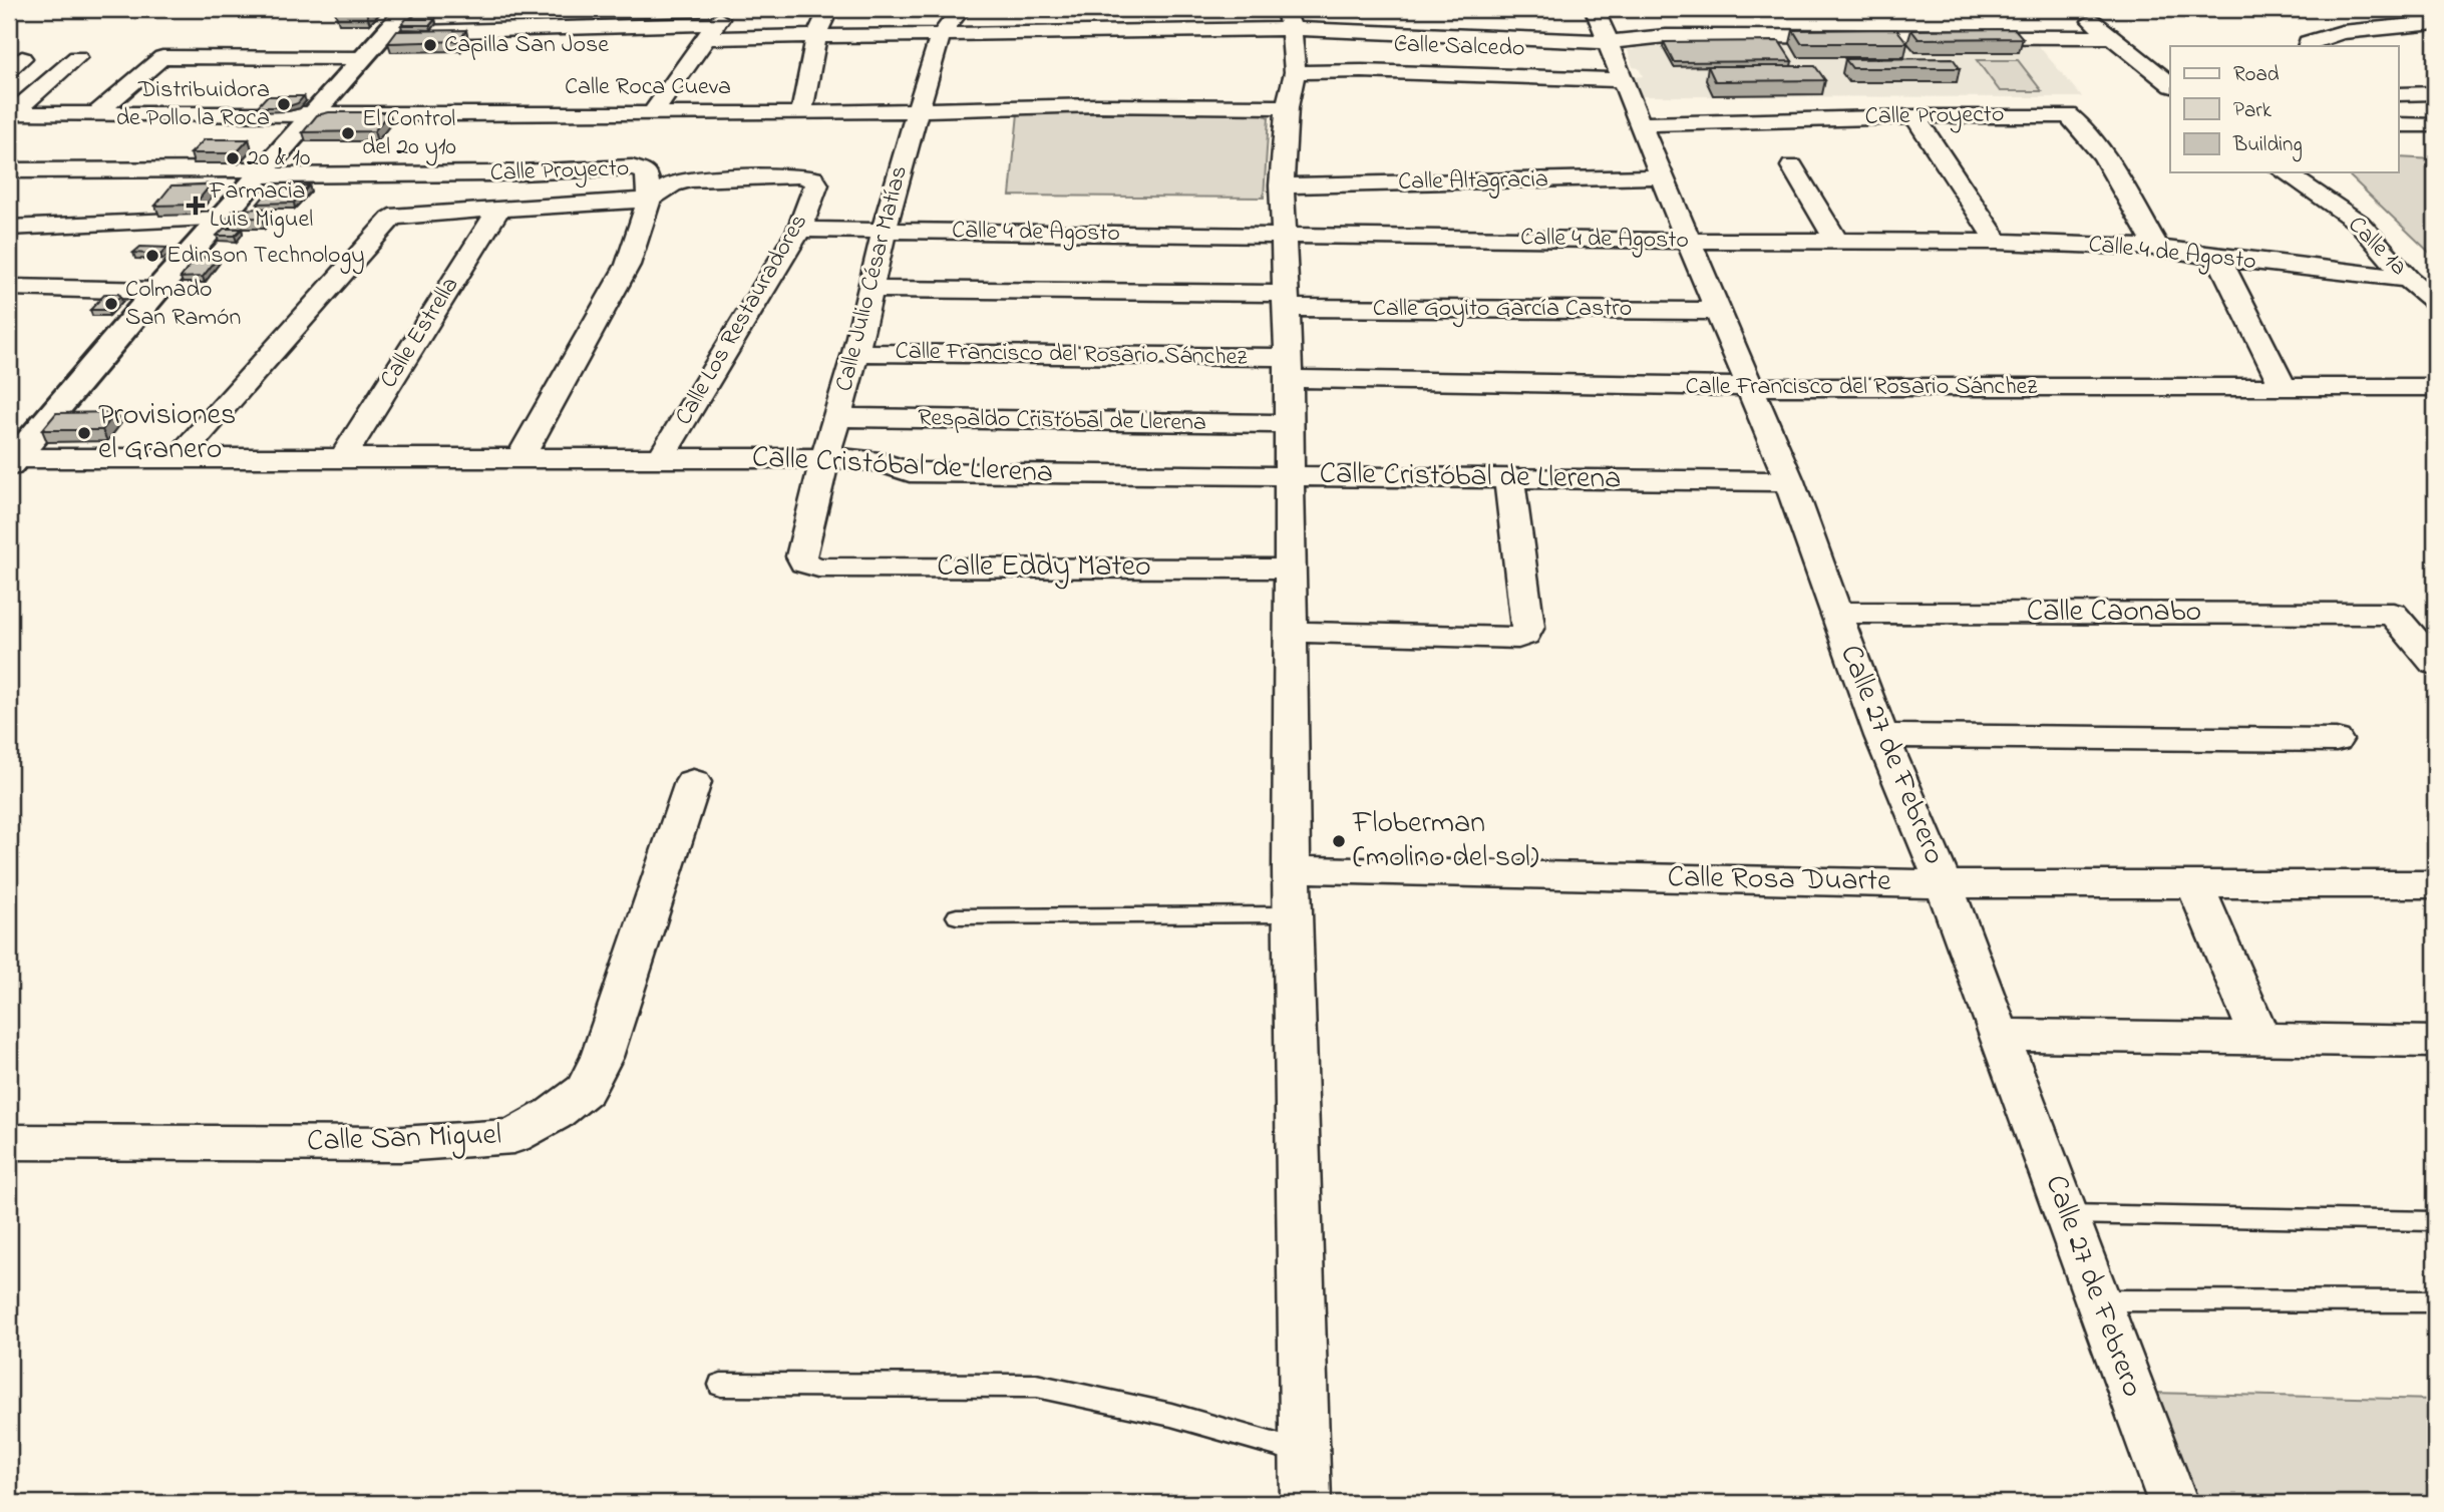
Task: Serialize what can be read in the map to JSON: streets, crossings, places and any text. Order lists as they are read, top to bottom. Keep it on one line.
{"streets":{"street":["Calle Salcedo","Calle Roca Cueva","Calle Proyecto","Calle Altagracia","Calle 4 de Agosto","Calle 1a","Calle Julio César Matías","Calle Goyito García Castro","Calle Los Restauradores","Calle Estrella","Calle Francisco del Rosario Sánchez","Respaldo Cristóbal de Llerena","Calle Cristóbal de Llerena","Calle Eddy Mateo","Calle Caonabo","Calle 27 de Febrero","Calle Rosa Duarte","Calle San Miguel"]},"crossings":[["Calle Salcedo","Calle 27 de Febrero"],["Calle Roca Cueva","Calle Julio César Matías"],["Calle Proyecto","Calle 4 de Agosto"],["Calle Proyecto","Calle Los Restauradores"],["Calle Proyecto","Calle 27 de Febrero"],["Calle Altagracia","Calle 27 de Febrero"],["Calle 4 de Agosto","Calle 1a"],["Calle 4 de Agosto","Calle Julio César Matías"],["Calle 4 de Agosto","Calle Los Restauradores"],["Calle 4 de Agosto","Calle 27 de Febrero"],["Calle Julio César Matías","Calle Goyito García Castro"],["Calle Julio César Matías","Calle Francisco del Rosario Sánchez"],["Calle Julio César Matías","Respaldo Cristóbal de Llerena"],["Calle Julio César Matías","Calle Cristóbal de Llerena"],["Calle Julio César Matías","Calle Eddy Mateo"],["Calle Goyito García Castro","Calle 27 de Febrero"],["Calle Los Restauradores","Calle Cristóbal de Llerena"],["Calle Estrella","Calle Cristóbal de Llerena"],["Calle Francisco del Rosario Sánchez","Calle 27 de Febrero"],["Calle Cristóbal de Llerena","Calle 27 de Febrero"],["Calle Caonabo","Calle 27 de Febrero"],["Calle 27 de Febrero","Calle Rosa Duarte"]],"places":{"other":["Capilla San Jose","Distribuidora de Pollo la Roca","El Control del 20 y10","20 & 10","Edinson Technology","Colmado San Ramón","Provisiones el Granero","Floberman (molino del sol)"],"health":["Farmacia Luis Miguel"]},"legend":["Road","Park","Building"]}
